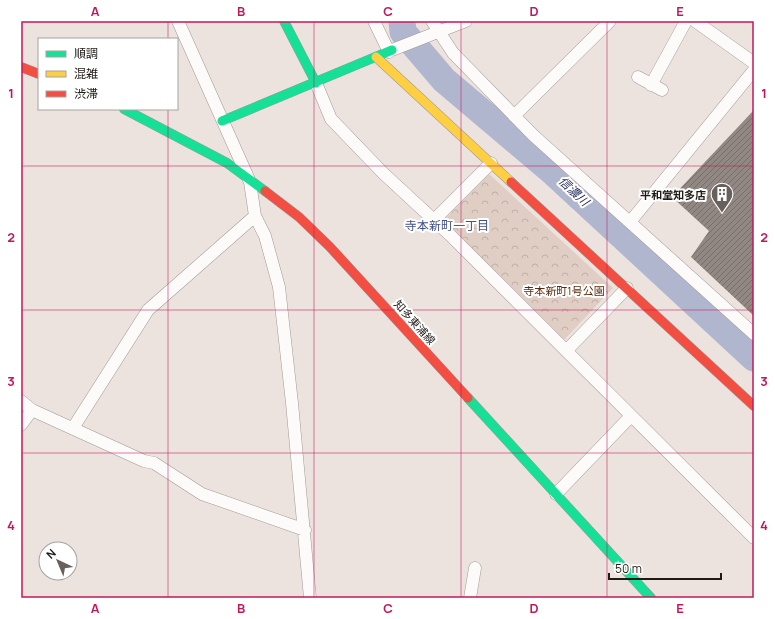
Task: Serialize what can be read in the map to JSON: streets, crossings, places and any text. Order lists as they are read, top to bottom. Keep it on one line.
{"streets":{"street":["知多東浦線"]},"districts":["寺本新町一丁目"],"water":["信濃川"],"parks":["寺本新町1号公園"],"places":{"building":["平和堂知多店"]},"legend":["順調","混雑","渋滞"],"scale_bar":"50 m","north":"top left","grid":{"columns":["A","B","C","D","E"],"rows":["1","2","3","4"]}}
